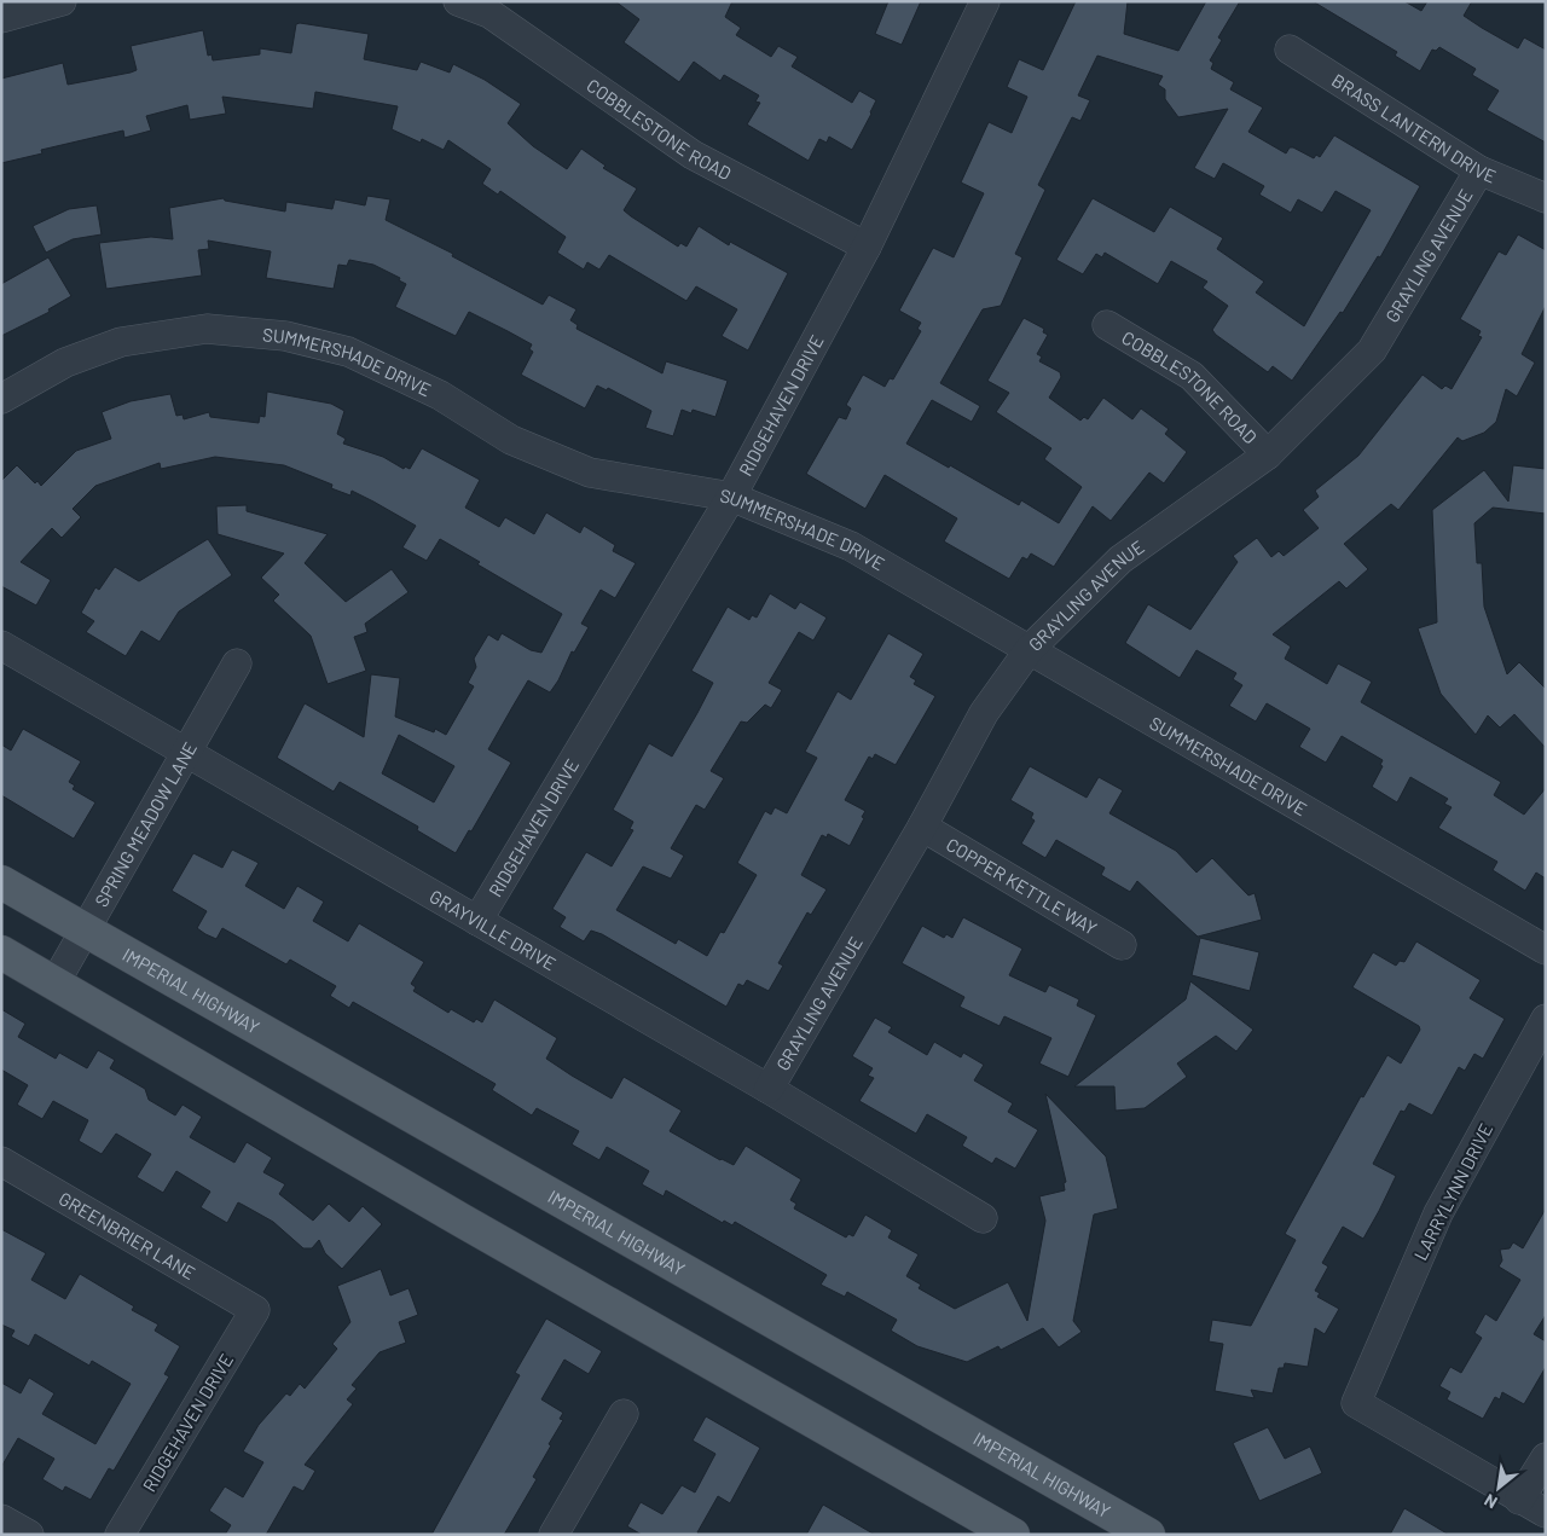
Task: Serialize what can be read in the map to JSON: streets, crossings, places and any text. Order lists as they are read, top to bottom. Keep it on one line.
{"streets":{"main road":["IMPERIAL HIGHWAY"],"street":["BRASS LANTERN DRIVE","COBBLESTONE ROAD","GRAYLING AVENUE","SUMMERSHADE DRIVE","RIDGEHAVEN DRIVE","SPRING MEADOW LANE","COPPER KETTLE WAY","GRAYVILLE DRIVE","LARRYLYNN DRIVE","GREENBRIER LANE"]},"crossings":[["BRASS LANTERN DRIVE","GRAYLING AVENUE"],["COBBLESTONE ROAD","GRAYLING AVENUE"],["COBBLESTONE ROAD","RIDGEHAVEN DRIVE"],["GRAYLING AVENUE","SUMMERSHADE DRIVE"],["GRAYLING AVENUE","COPPER KETTLE WAY"],["GRAYLING AVENUE","GRAYVILLE DRIVE"],["SUMMERSHADE DRIVE","RIDGEHAVEN DRIVE"],["RIDGEHAVEN DRIVE","GRAYVILLE DRIVE"],["RIDGEHAVEN DRIVE","GREENBRIER LANE"],["SPRING MEADOW LANE","GRAYVILLE DRIVE"],["SPRING MEADOW LANE","IMPERIAL HIGHWAY"]],"north":"bottom left"}
